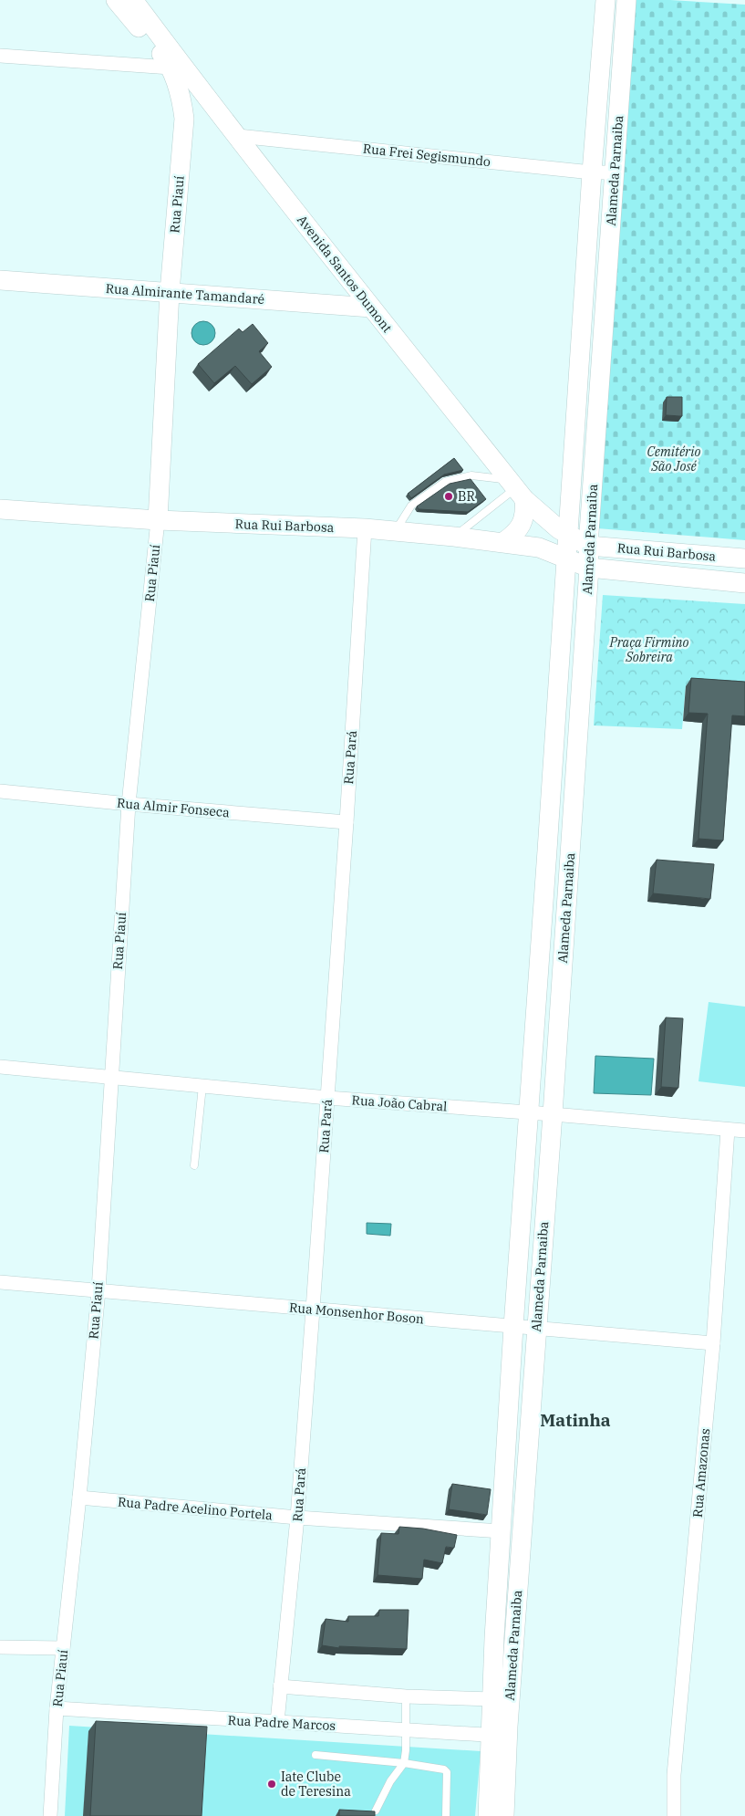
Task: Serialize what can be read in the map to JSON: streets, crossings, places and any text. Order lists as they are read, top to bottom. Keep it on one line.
{"streets":{"main road":["Alameda Parnaiba","Rua Piauí","Avenida Santos Dumont","Rua Almirante Tamandaré","Rua Rui Barbosa"],"street":["Rua Frei Segismundo","Rua Pará","Rua Almir Fonseca","Rua João Cabral","Rua Monsenhor Boson","Rua Amazonas","Rua Padre Acelino Portela","Rua Padre Marcos"]},"crossings":[["Rua Frei Segismundo","Alameda Parnaiba"],["Rua Frei Segismundo","Avenida Santos Dumont"],["Alameda Parnaiba","Avenida Santos Dumont"],["Alameda Parnaiba","Rua Rui Barbosa"],["Alameda Parnaiba","Rua João Cabral"],["Alameda Parnaiba","Rua Monsenhor Boson"],["Alameda Parnaiba","Rua Padre Acelino Portela"],["Alameda Parnaiba","Rua Padre Marcos"],["Rua Piauí","Rua Almirante Tamandaré"],["Rua Piauí","Rua Rui Barbosa"],["Rua Piauí","Rua Almir Fonseca"],["Rua Piauí","Rua João Cabral"],["Rua Piauí","Rua Monsenhor Boson"],["Rua Piauí","Rua Padre Acelino Portela"],["Rua Piauí","Rua Padre Marcos"],["Avenida Santos Dumont","Rua Almirante Tamandaré"],["Avenida Santos Dumont","Rua Rui Barbosa"],["Rua Rui Barbosa","Rua Pará"],["Rua Pará","Rua Almir Fonseca"],["Rua Pará","Rua João Cabral"],["Rua Pará","Rua Monsenhor Boson"],["Rua Pará","Rua Padre Acelino Portela"],["Rua Pará","Rua Padre Marcos"],["Rua João Cabral","Rua Amazonas"],["Rua Monsenhor Boson","Rua Amazonas"]],"districts":["Matinha"],"parks":["Cemitério São José","Praça Firmino Sobreira"],"places":["BR","Iate Clube de Teresina"]}
